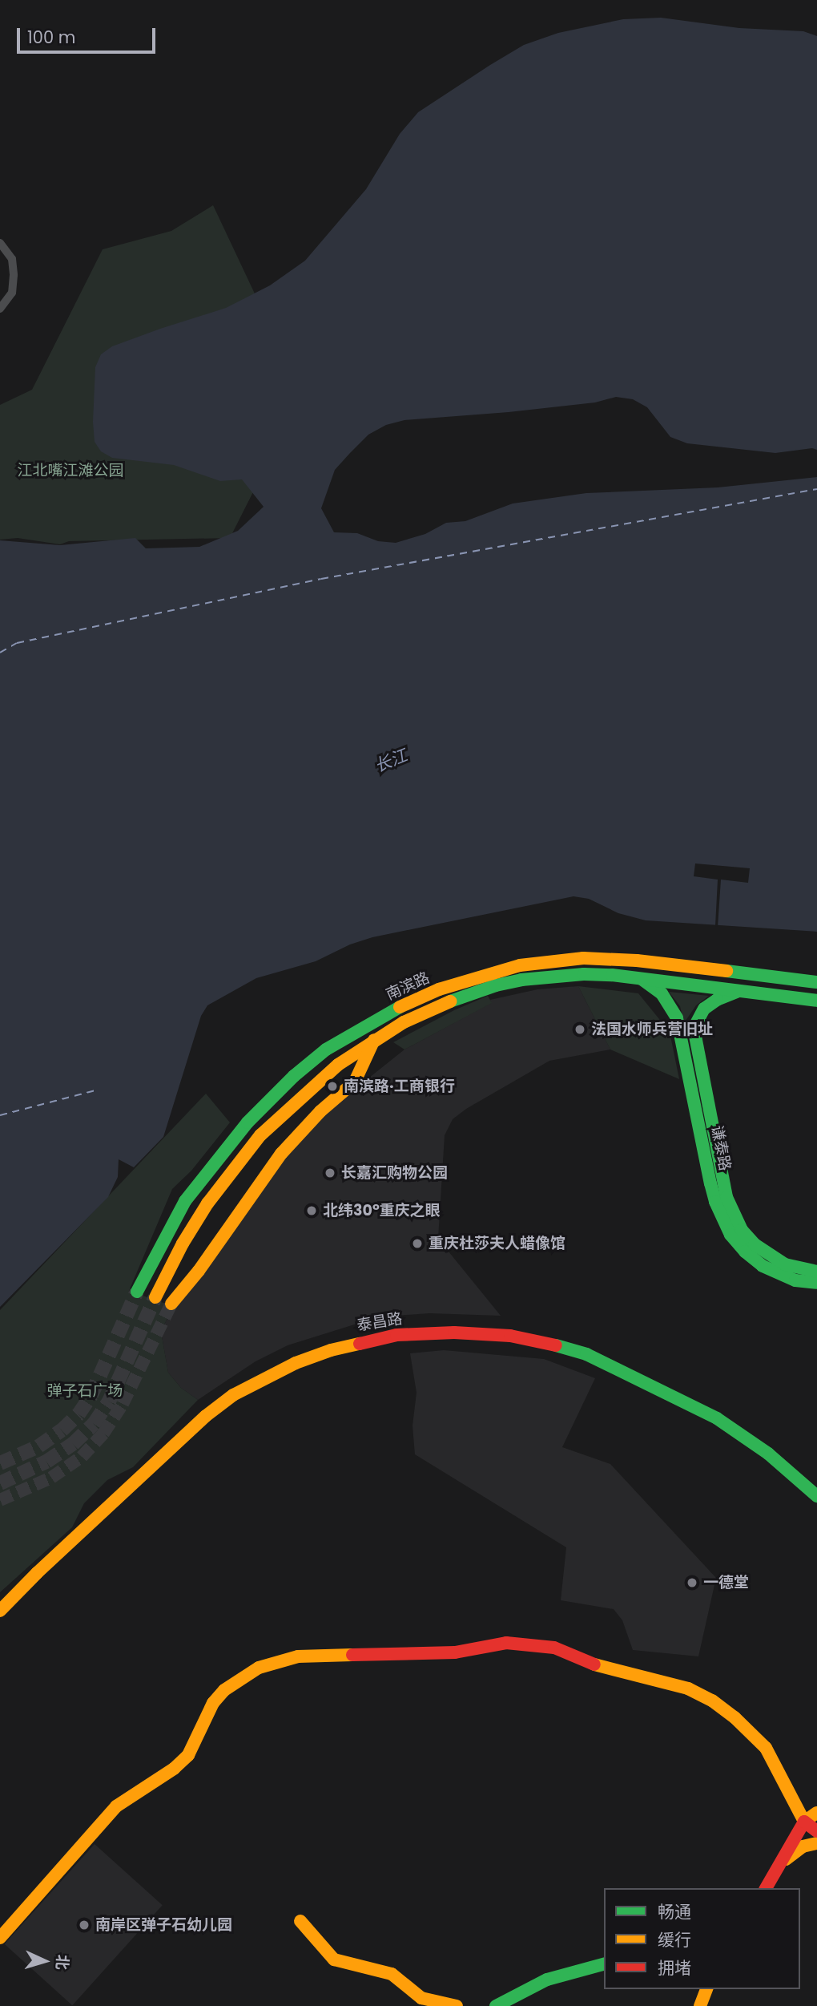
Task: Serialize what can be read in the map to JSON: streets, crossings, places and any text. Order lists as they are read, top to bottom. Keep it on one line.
{"streets":{"street":["南滨路","谦泰路","泰昌路"]},"crossings":[["南滨路","谦泰路"]],"water":["长江"],"parks":["江北嘴江滩公园","弹子石广场"],"places":["法国水师兵营旧址","南滨路·工商银行","长嘉汇购物公园","北纬30°重庆之眼","重庆杜莎夫人蜡像馆","一德堂","南岸区弹子石幼儿园"],"legend":["畅通","缓行","拥堵"],"scale_bar":"100 m","north":"right"}
